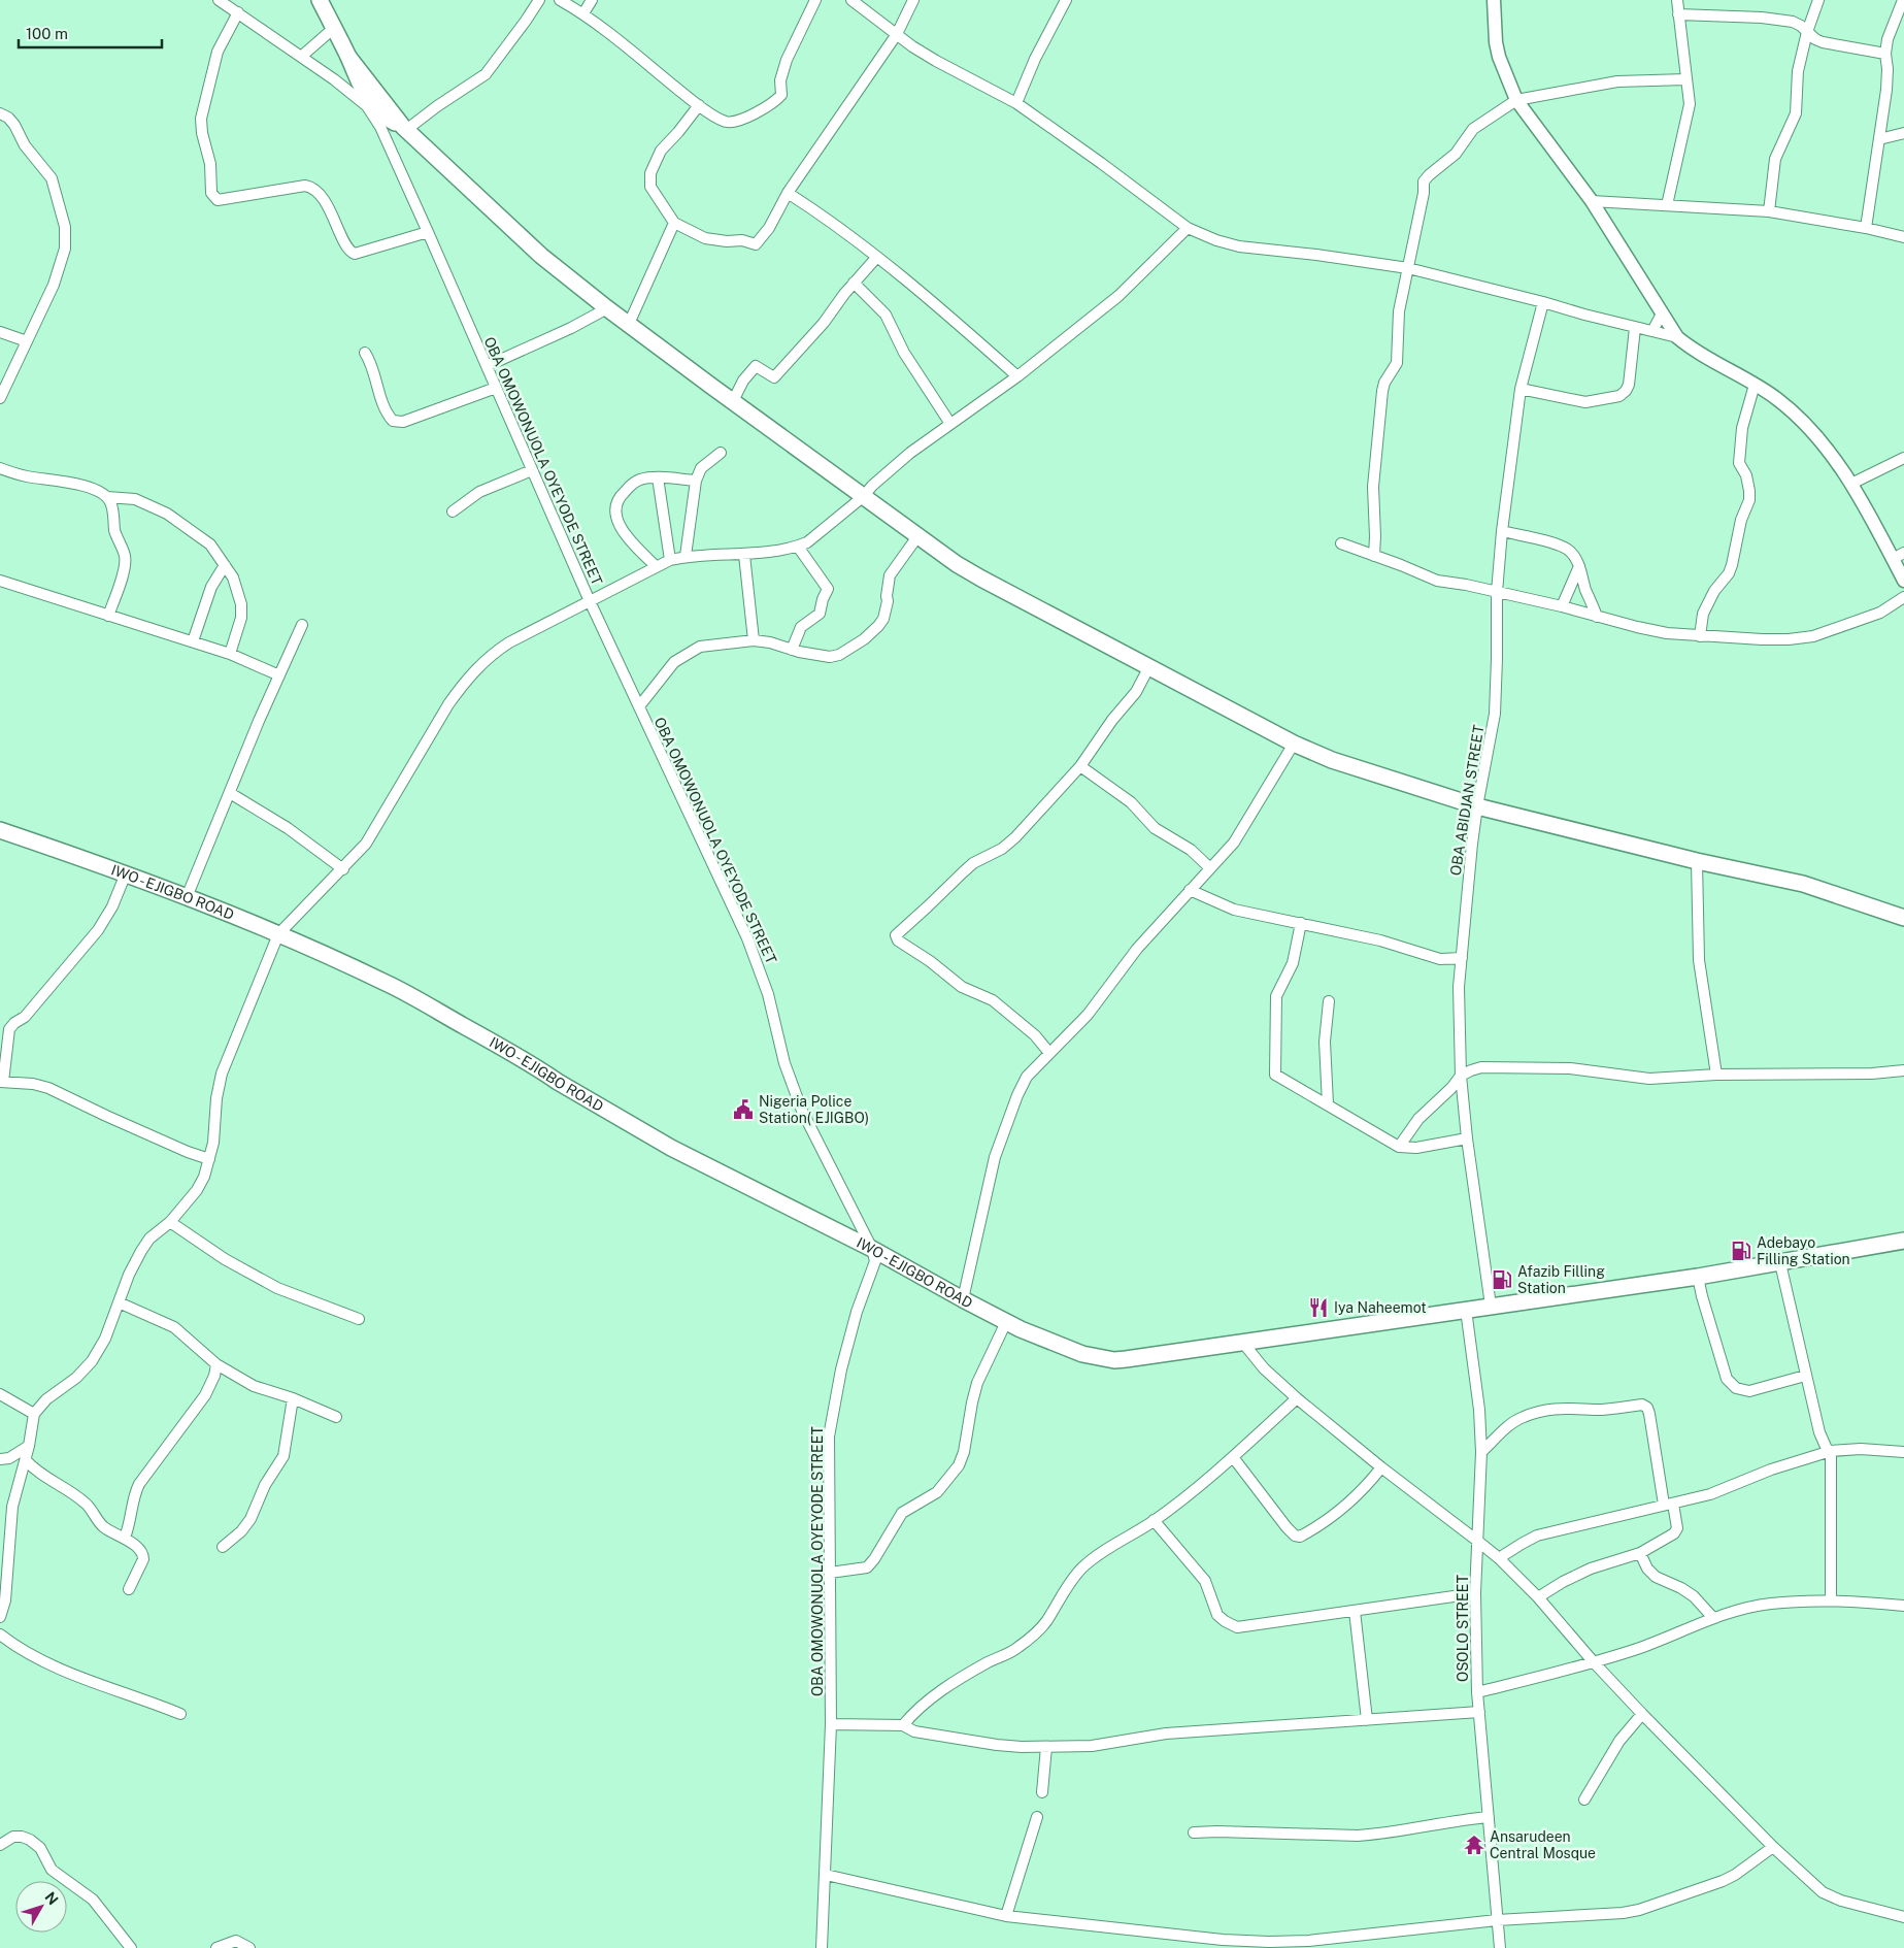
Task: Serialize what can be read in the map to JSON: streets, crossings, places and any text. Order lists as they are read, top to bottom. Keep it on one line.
{"streets":{"main road":["IWO - EJIGBO ROAD"],"street":["OBA OMOWONUOLA OYEYODE STREET","OBA ABIDJAN STREET","OSOLO STREET"]},"crossings":[["OBA OMOWONUOLA OYEYODE STREET","IWO - EJIGBO ROAD"],["OBA ABIDJAN STREET","IWO - EJIGBO ROAD"],["IWO - EJIGBO ROAD","OSOLO STREET"]],"places":{"public building":["Nigeria Police Station( EJIGBO)"],"fuel station":["Adebayo Filling Station","Afazib Filling Station"],"restaurant":["Iya Naheemot"],"temple":["Ansarudeen Central Mosque"]},"scale_bar":"100 m","north":"top right"}
